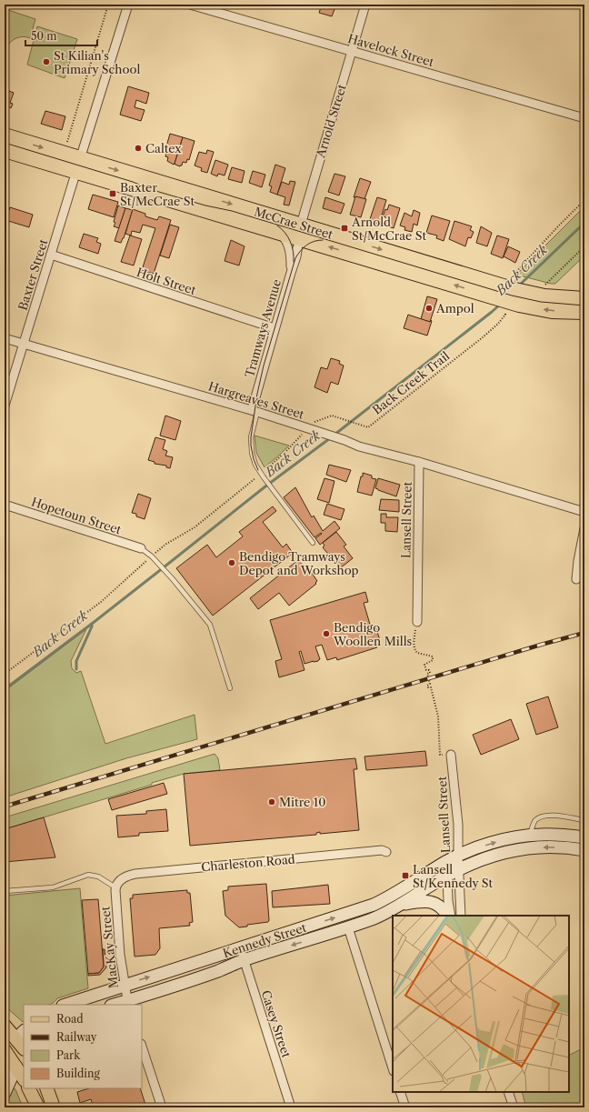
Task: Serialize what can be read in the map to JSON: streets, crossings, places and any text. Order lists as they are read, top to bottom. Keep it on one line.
{"streets":{"highway":["McCrae Street"],"street":["Havelock Street","Arnold Street","Baxter Street","Holt Street","Tramways Avenue","Hargreaves Street","Hopetoun Street","Lansell Street","Charleston Road","Kennedy Street","MacKay Street","Casey Street"],"path":["Back Creek Trail"]},"crossings":[["Havelock Street","Arnold Street"],["Arnold Street","McCrae Street"],["Arnold Street","Tramways Avenue"],["McCrae Street","Baxter Street"],["McCrae Street","Tramways Avenue"],["Baxter Street","Holt Street"],["Baxter Street","Hargreaves Street"],["Holt Street","Tramways Avenue"],["Tramways Avenue","Hargreaves Street"],["Hargreaves Street","Lansell Street"],["Lansell Street","Kennedy Street"],["Charleston Road","MacKay Street"],["Kennedy Street","MacKay Street"],["Kennedy Street","Casey Street"]],"water":["Back Creek"],"places":{"other":["St Kilian's Primary School","Caltex","Ampol","Bendigo Tramways Depot and Workshop","Bendigo Woollen Mills","Mitre 10"],"transit":["Baxter St/McCrae St","Arnold St/McCrae St","Lansell St/Kennedy St"]},"legend":["Road","Railway","Park","Building"],"scale_bar":"50 m"}
